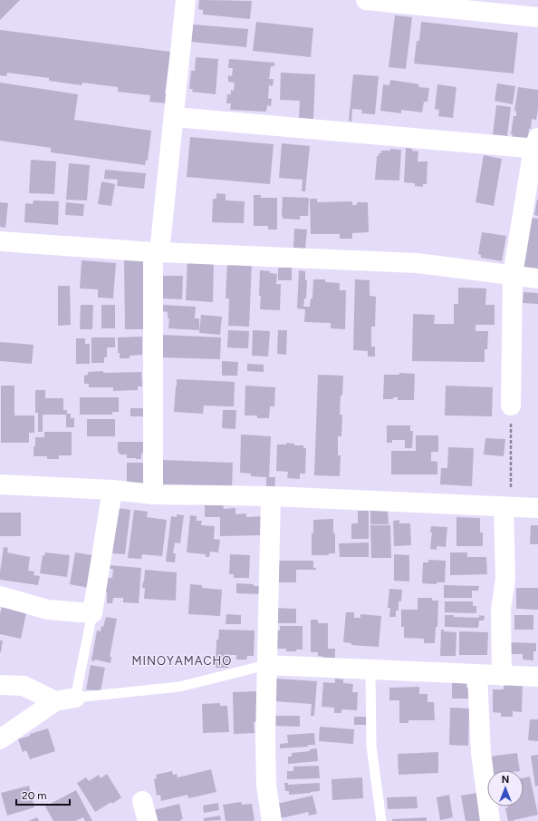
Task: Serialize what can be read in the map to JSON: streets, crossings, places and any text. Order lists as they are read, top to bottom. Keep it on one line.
{"districts":["MINOYAMACHO"],"scale_bar":"20 m","north":"top"}
